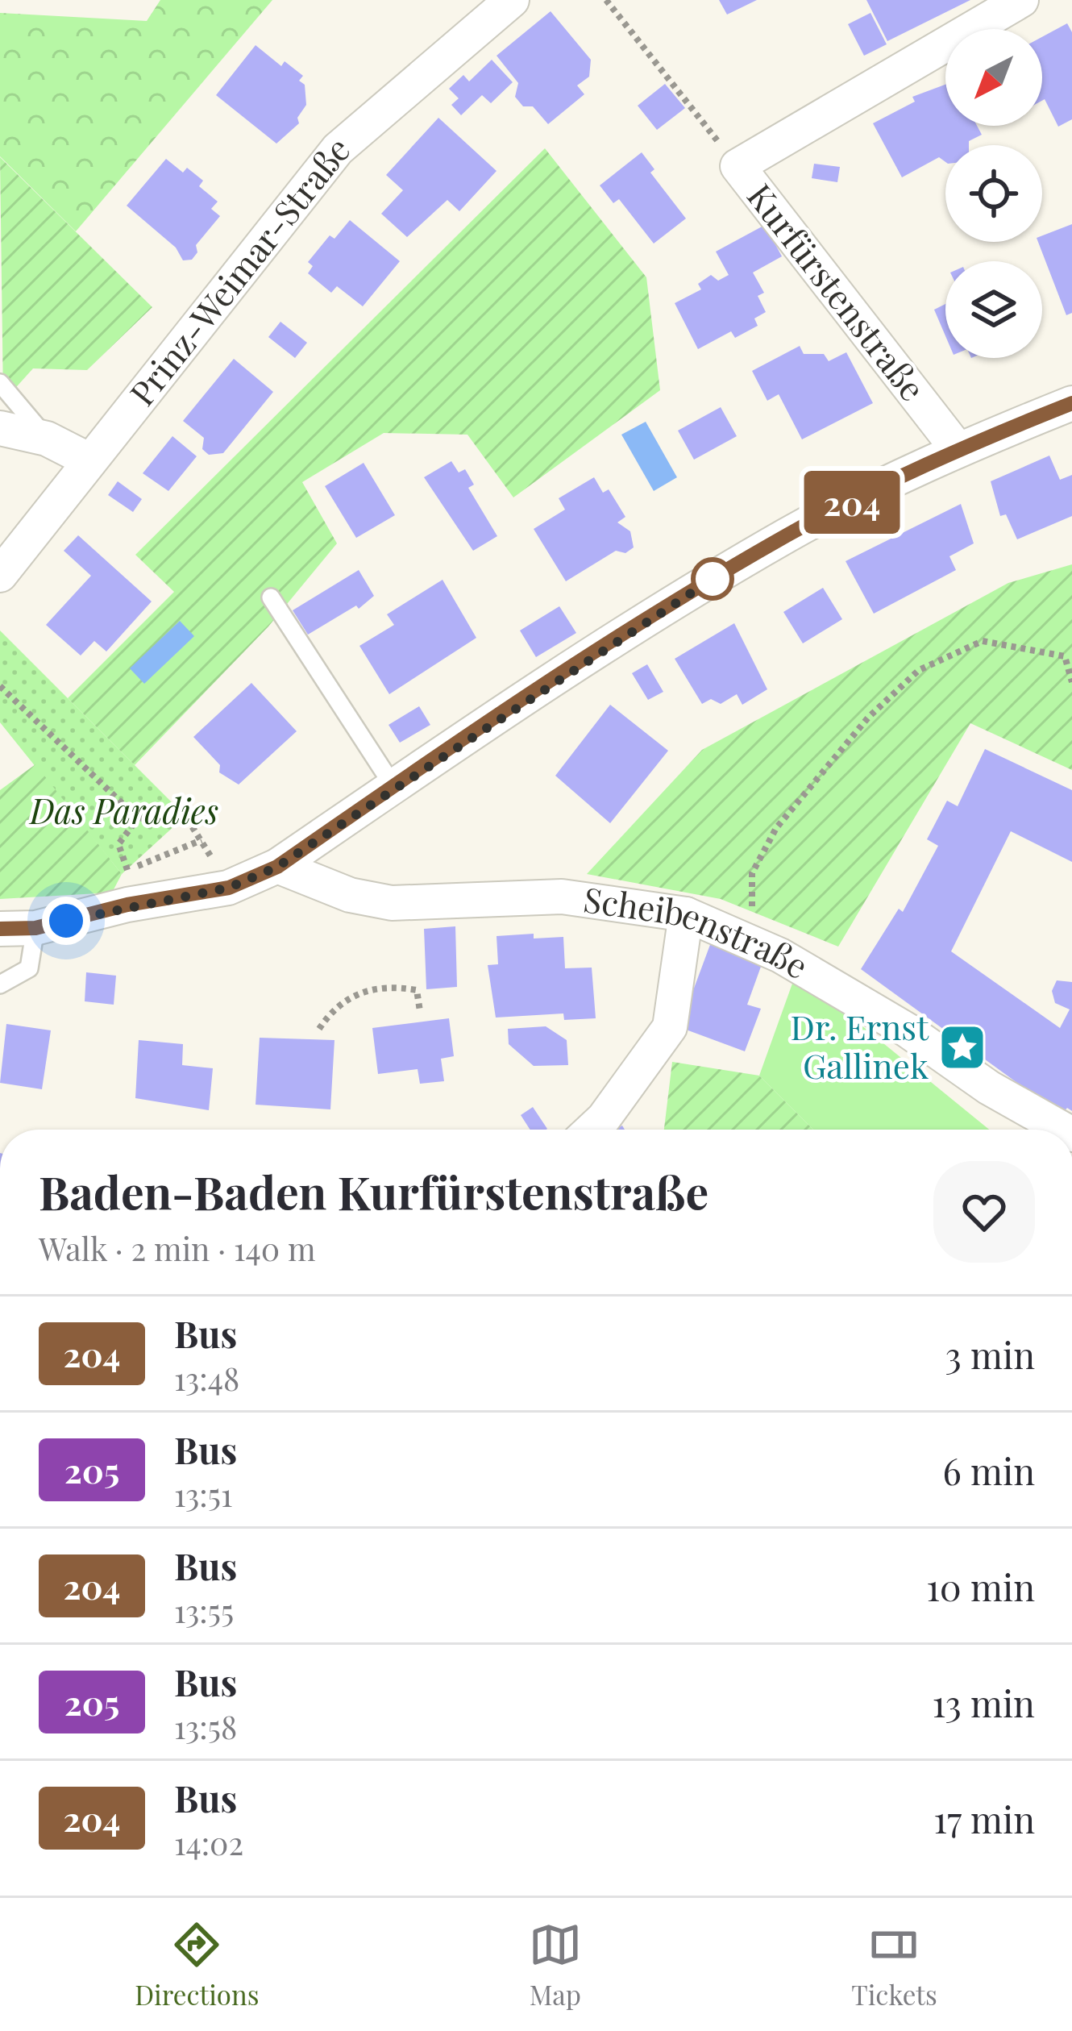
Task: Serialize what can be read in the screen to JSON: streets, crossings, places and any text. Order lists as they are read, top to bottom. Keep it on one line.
{"streets":{"street":["Prinz-Weimar-Straße","Kurfürstenstraße","Scheibenstraße"]},"parks":["Das Paradies"],"places":{"place":["Dr. Ernst Gallinek"]},"lines":["bus line 204"],"north":"bottom left","page":{"on_map":"204","heading":["Baden-Baden Kurfürstenstraße","Walk · 2 min · 140 m"],"list":[{"mark":"204","name":"Bus","note":"13:48","value":"3 min"},{"mark":"205","name":"Bus","note":"13:51","value":"6 min"},{"mark":"204","name":"Bus","note":"13:55","value":"10 min"},{"mark":"205","name":"Bus","note":"13:58","value":"13 min"},{"mark":"204","name":"Bus","note":"14:02","value":"17 min"}],"tabs":["Directions","Map","Tickets"]}}
